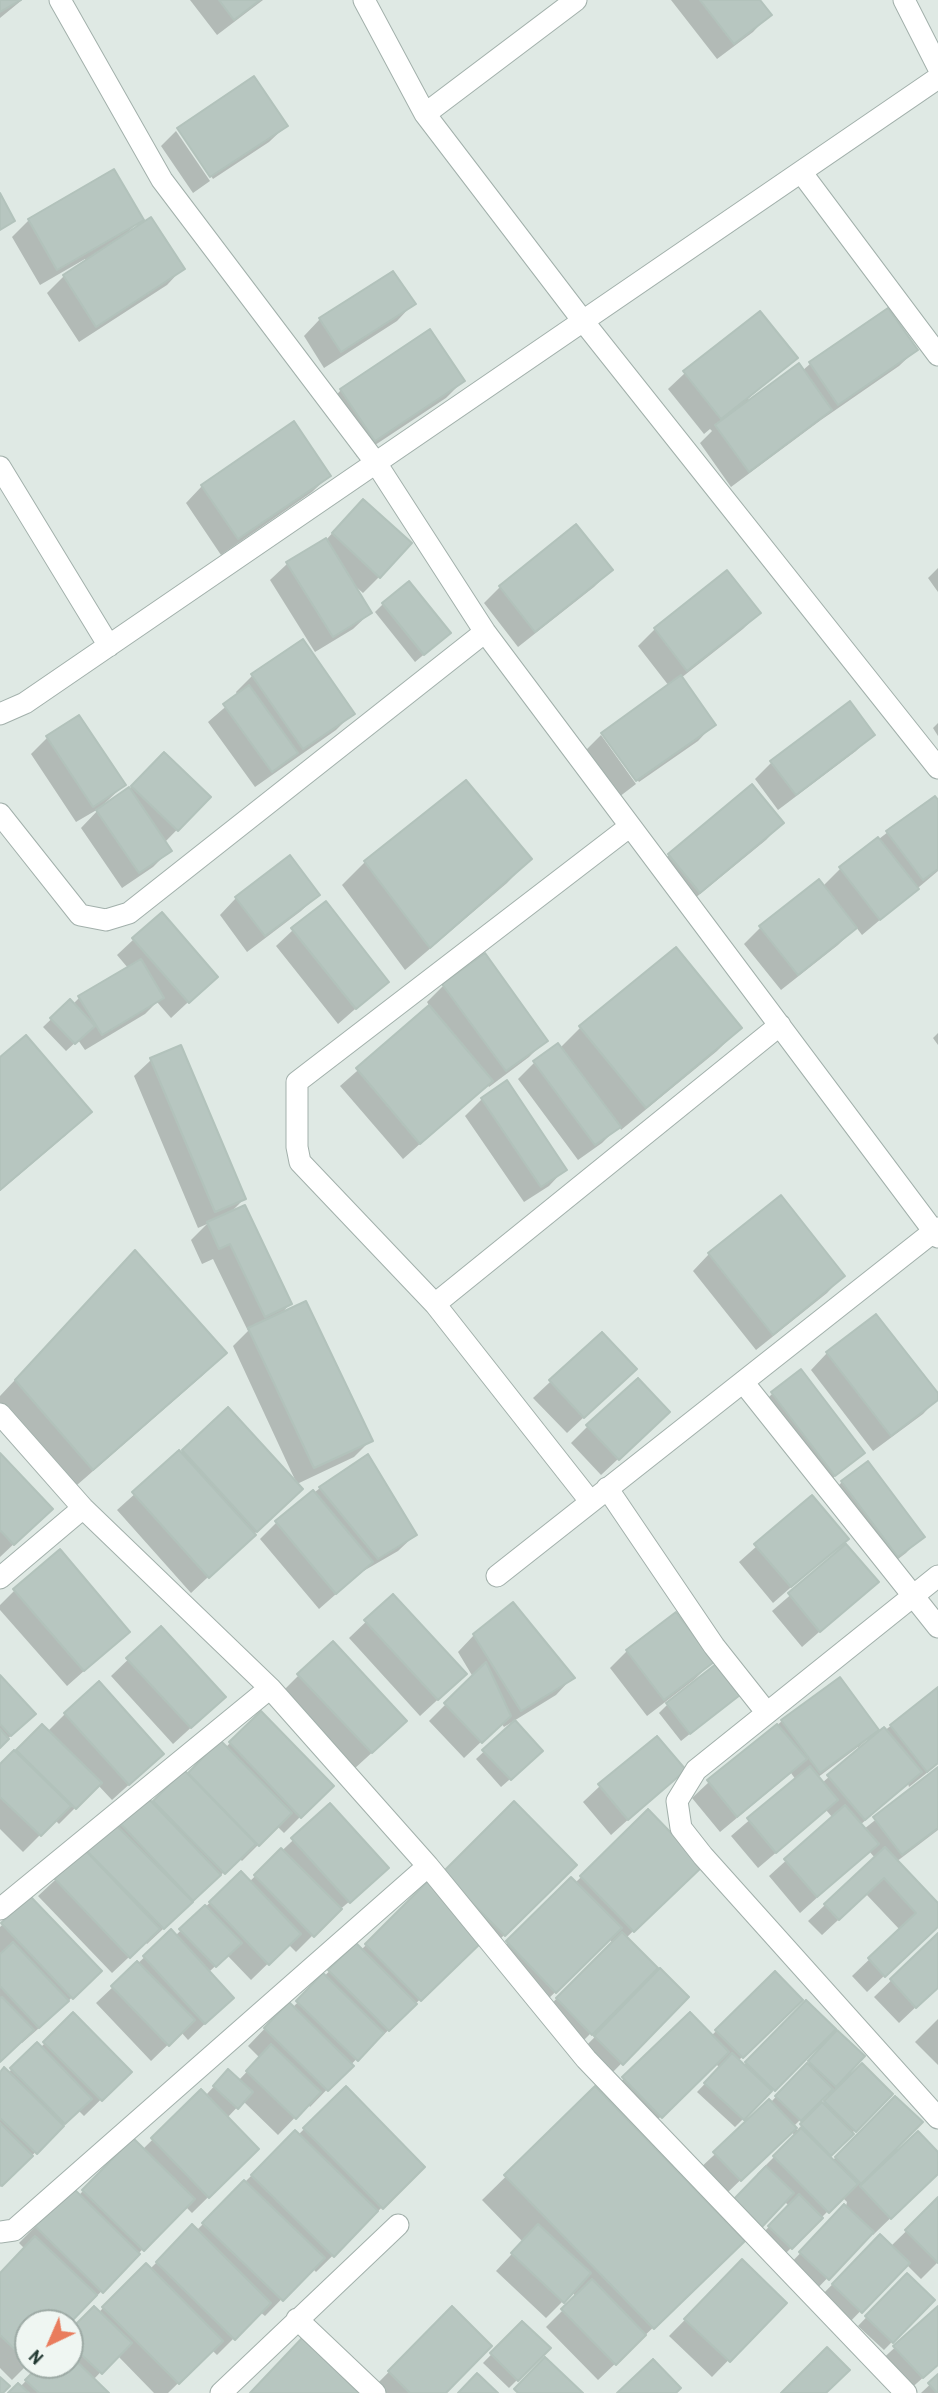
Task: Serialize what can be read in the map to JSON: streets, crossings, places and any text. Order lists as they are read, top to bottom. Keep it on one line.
{"north":"bottom left"}
